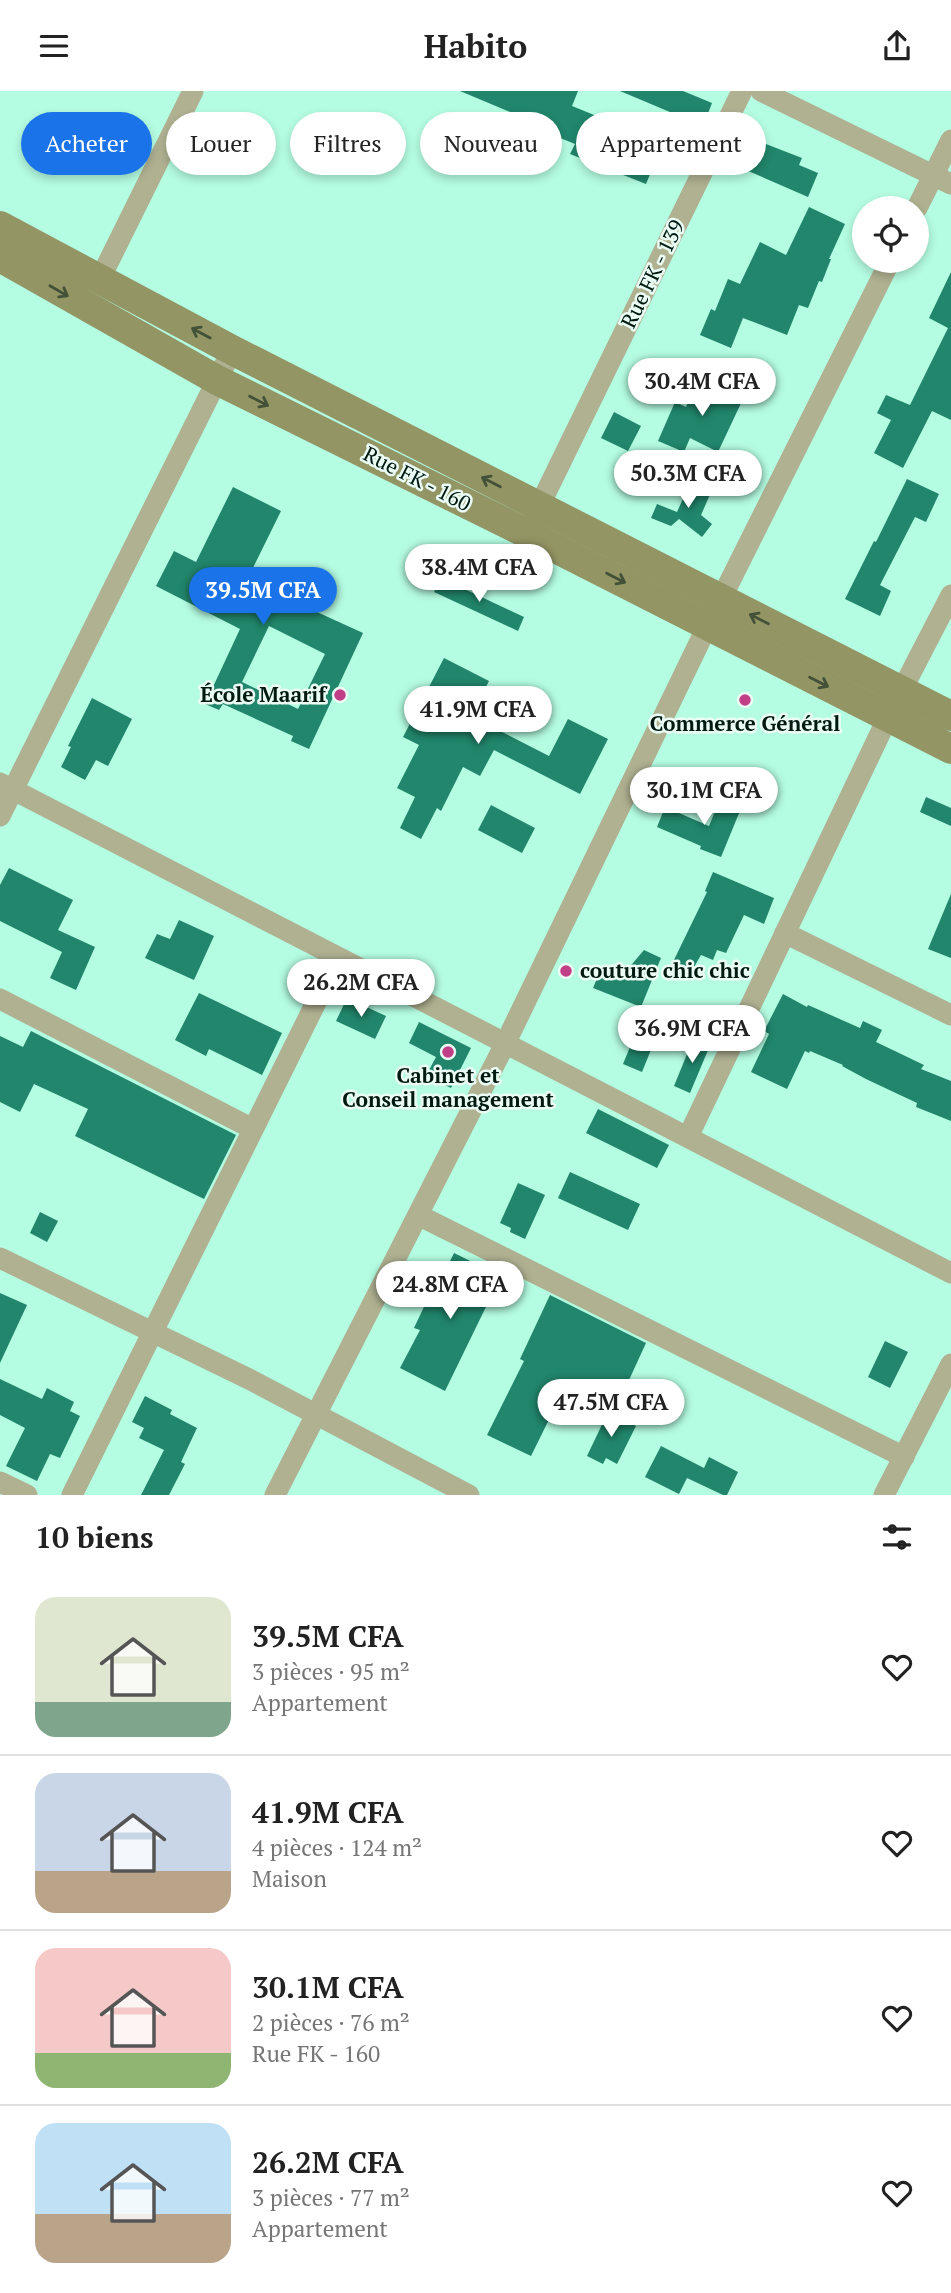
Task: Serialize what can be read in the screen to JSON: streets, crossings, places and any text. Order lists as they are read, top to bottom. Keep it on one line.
{"streets":{"main road":["Rue FK - 160"],"street":["Rue FK - 139"]},"crossings":[["Rue FK - 139","Rue FK - 160"]],"places":["École Maarif","Commerce Général","couture chic chic","Cabinet et Conseil management"],"page":{"header":"Habito","chip":["Acheter","Louer","Filtres","Nouveau","Appartement"],"price":["30.4M CFA","50.3M CFA","38.4M CFA","39.5M CFA","41.9M CFA","30.1M CFA","26.2M CFA","36.9M CFA","24.8M CFA","47.5M CFA"],"heading":"10 biens","list":[{"name":"39.5M CFA","note":"3 pièces · 95 m² · Appartement"},{"name":"41.9M CFA","note":"4 pièces · 124 m² · Maison"},{"name":"30.1M CFA","note":"2 pièces · 76 m² · Rue FK - 160"},{"name":"26.2M CFA","note":"3 pièces · 77 m² · Appartement"}]}}
